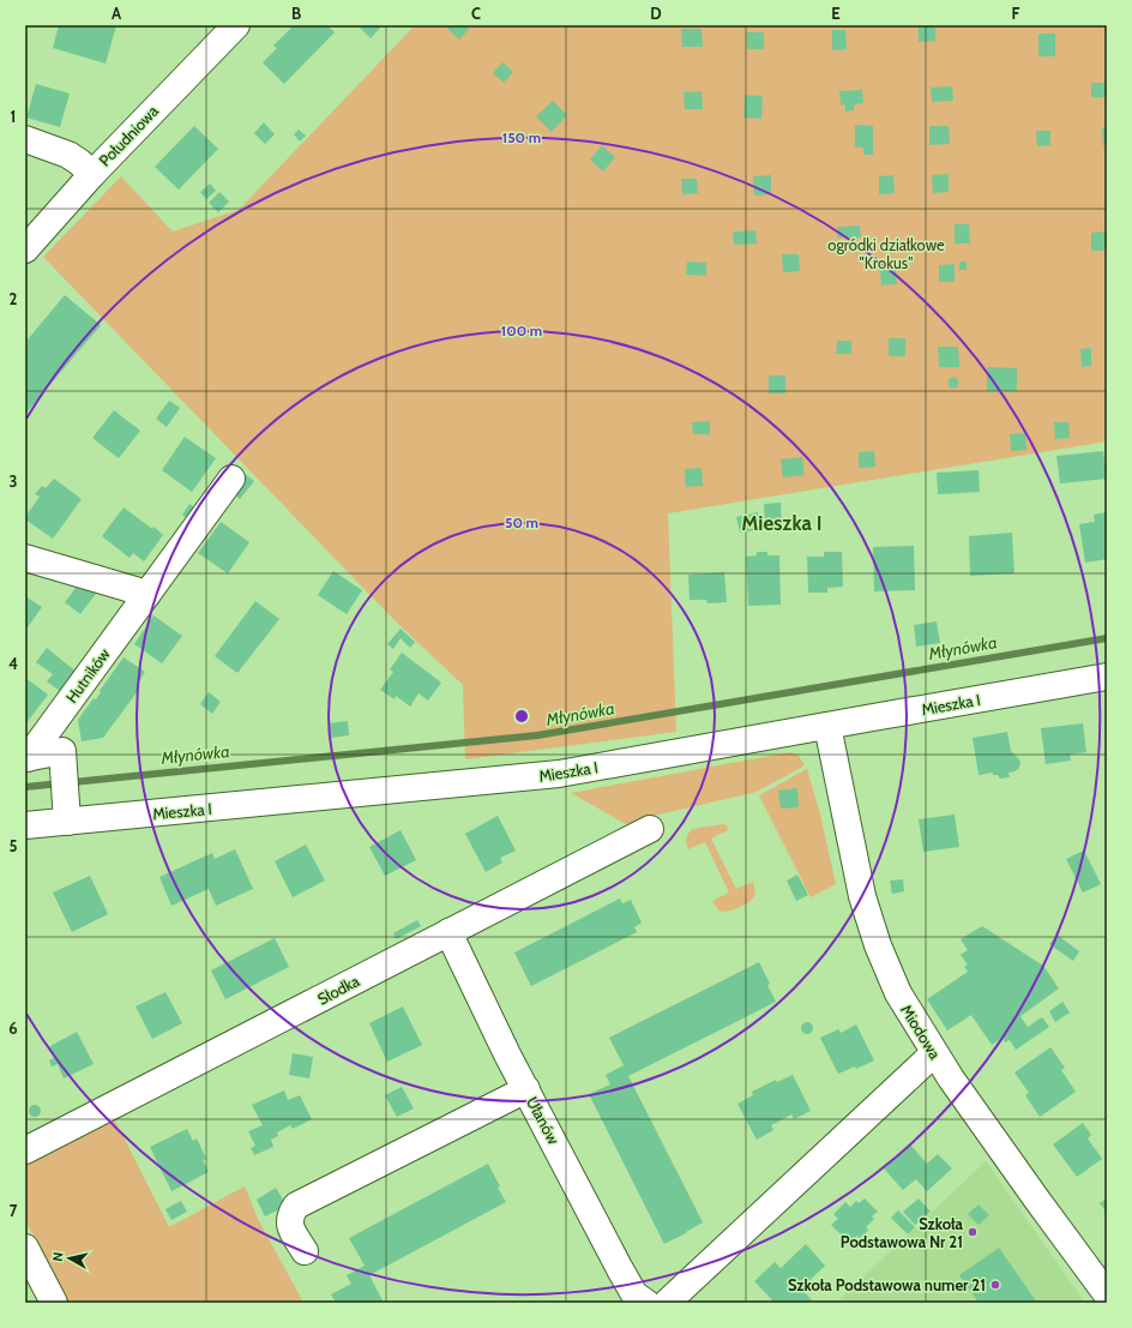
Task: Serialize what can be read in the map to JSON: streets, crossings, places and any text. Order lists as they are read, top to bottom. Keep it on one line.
{"streets":{"street":["Południowa","Hutników","Mieszka I","Słodka","Miodowa","Ułanów"]},"crossings":[["Mieszka I","Miodowa"],["Słodka","Ułanów"]],"districts":["Mieszka I"],"water":["Młynówka"],"parks":["ogródki działkowe \"Krokus\""],"places":["Szkoła Podstawowa Nr 21","Szkoła Podstawowa numer 21"],"north":"left","grid":{"columns":["A","B","C","D","E","F"],"rows":["1","2","3","4","5","6","7"]},"rings":["150 m","100 m","50 m"]}
